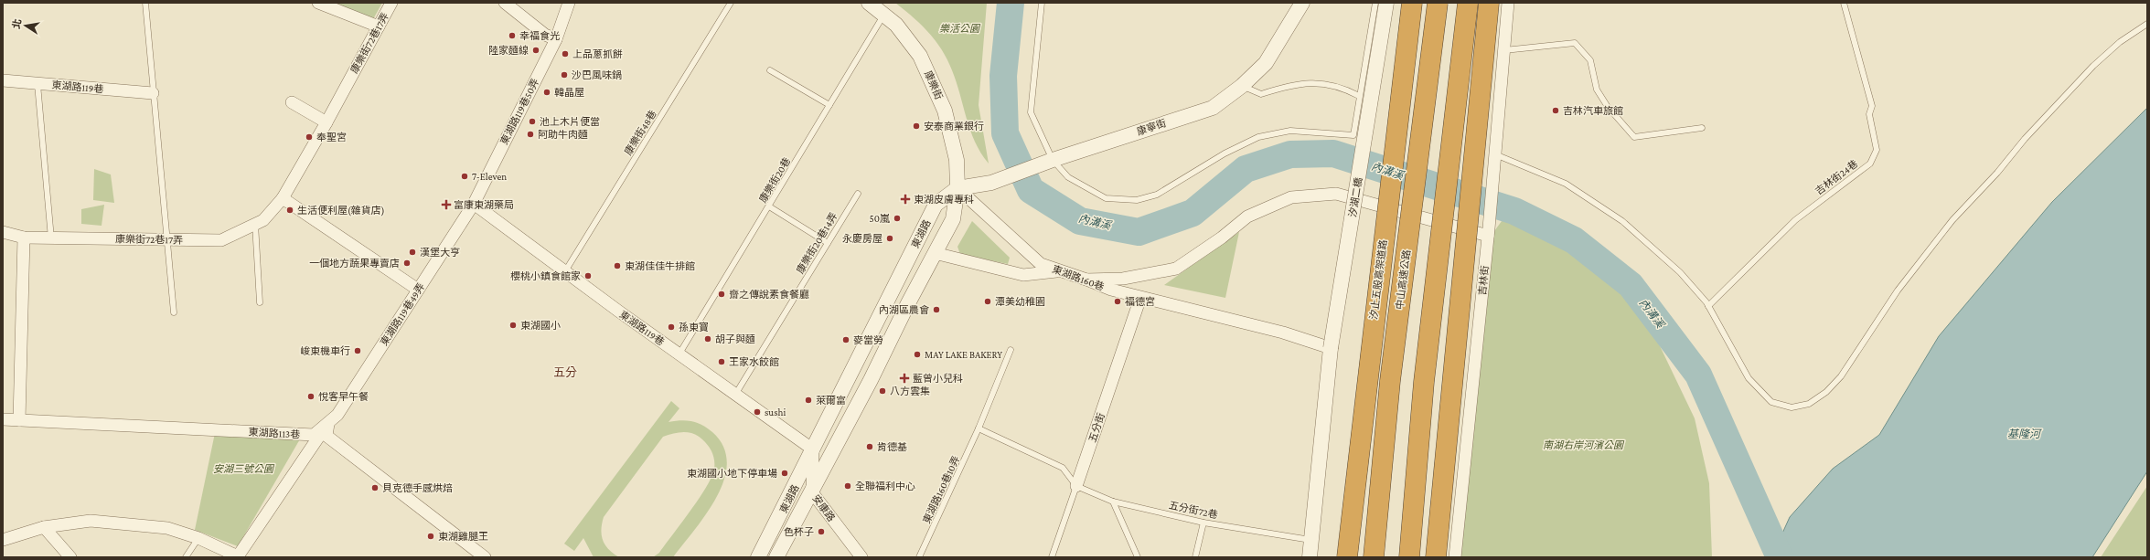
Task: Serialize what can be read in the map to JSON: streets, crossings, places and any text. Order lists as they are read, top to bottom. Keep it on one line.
{"streets":{"highway":["汐止五股高架道路","中山高速公路"],"street":["康樂街72巷17弄","康樂街","東湖路119巷","東湖路119巷50弄","康寧街","汐湖二橋","東湖路","東湖路160巷","吉林街","東湖路119巷49弄","五分街","東湖路113巷","安康路"],"lane":["康樂街48巷","吉林街24巷","康樂街20巷","康樂街20巷14弄","東湖路160巷10弄","五分街72巷"]},"crossings":[["康樂街","康寧街"],["康樂街","康樂街20巷"],["康樂街","東湖路"],["康樂街","東湖路160巷"],["東湖路119巷","東湖路119巷50弄"],["東湖路119巷","康樂街48巷"],["東湖路119巷","康樂街20巷"],["東湖路119巷","東湖路"],["東湖路119巷","康樂街20巷14弄"],["東湖路119巷","東湖路119巷49弄"],["東湖路119巷","安康路"],["東湖路119巷50弄","東湖路119巷49弄"],["康寧街","東湖路"],["康寧街","東湖路160巷"],["汐湖二橋","東湖路160巷"],["汐湖二橋","五分街72巷"],["東湖路","東湖路160巷"],["東湖路","安康路"],["東湖路160巷","五分街"],["東湖路119巷49弄","東湖路113巷"],["五分街","五分街72巷"]],"districts":["五分"],"water":["內溝溪","基隆河"],"parks":["樂活公園","南湖右岸河濱公園","安湖三號公園"],"places":{"other":["幸福食光","陸家麵線","上品蔥抓餅","沙巴風味鍋","韓晶屋","吉林汽車旅館","池上木片便當","安泰商業銀行","阿助牛肉麵","奉聖宮","7-Eleven","生活便利屋(雜貨店)","50嵐","永慶房屋","漢堡大亨","一個地方蔬果專賣店","東湖佳佳牛排館","櫻桃小鎮食館家","齋之傳說素食餐廳","潭美幼稚園","福德宮","內湖區農會","東湖國小","孫東寶","胡子與麵","麥當勞","峻東機車行","MAY LAKE BAKERY","王家水餃館","八方雲集","悅客早午餐","萊爾富","sushi","肯德基","東湖國小地下停車場","全聯福利中心","貝克德手感烘焙","色杯子","東湖雞腿王"],"health":["東湖皮膚專科","富康東湖藥局","藍曾小兒科"]},"north":"left"}
